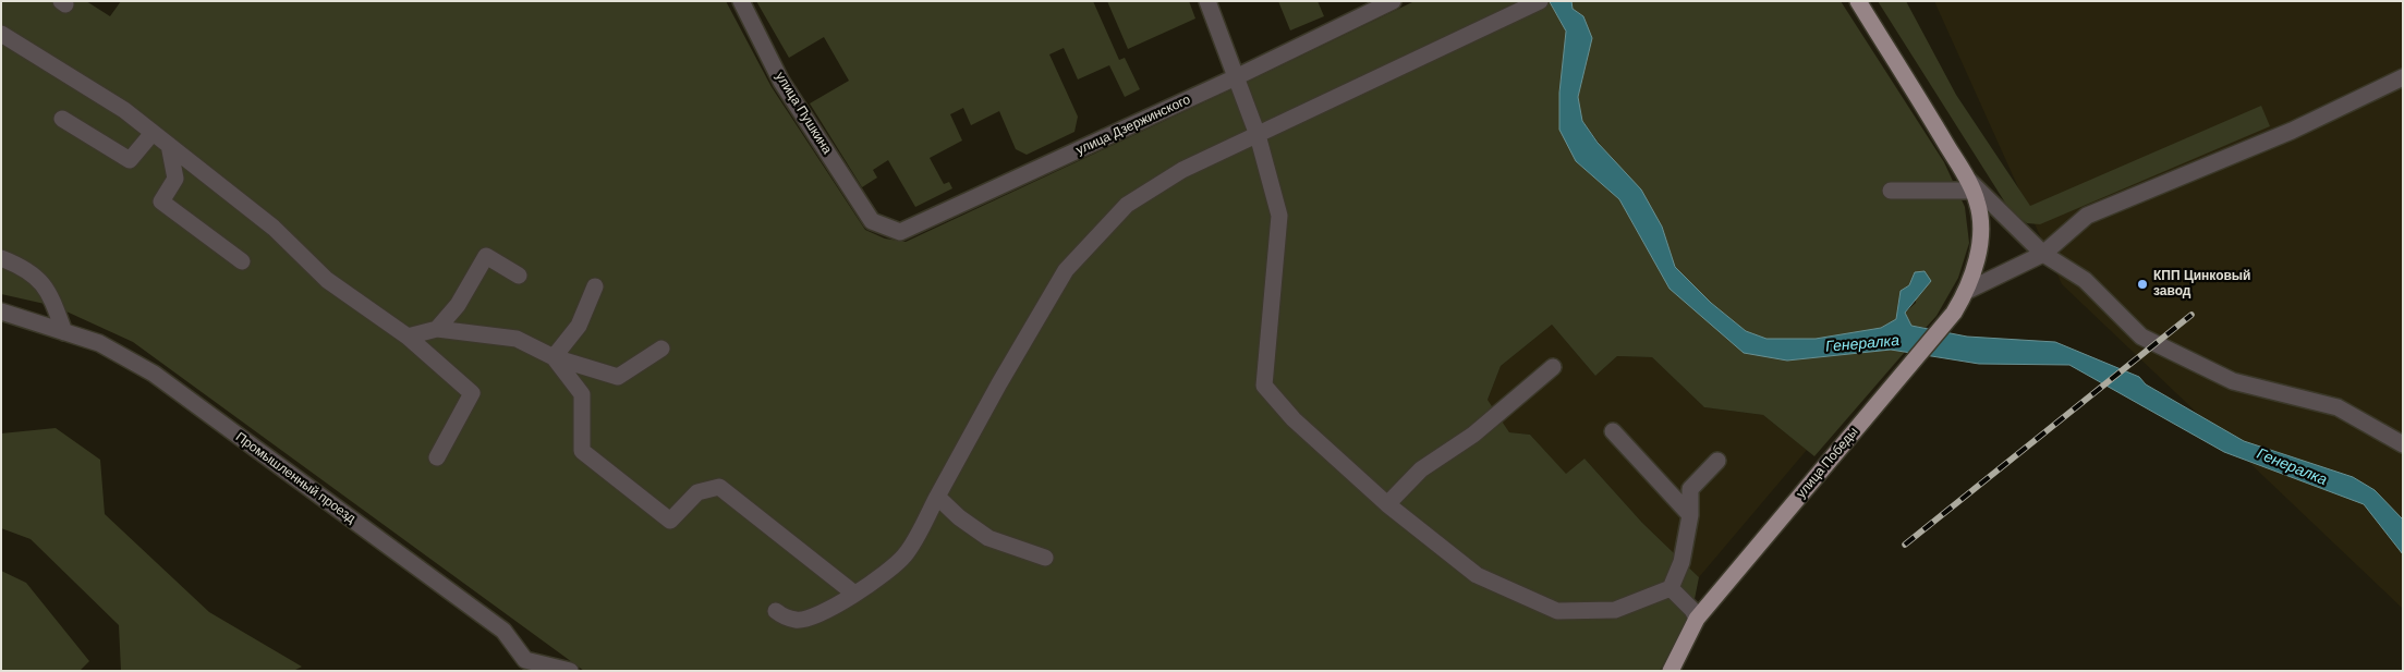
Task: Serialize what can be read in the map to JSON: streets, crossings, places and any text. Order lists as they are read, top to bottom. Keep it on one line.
{"streets":{"main road":["улица Победы"],"street":["улица Пушкина","улица Дзержинского","Промышленный проезд"]},"crossings":[["улица Пушкина","улица Дзержинского"]],"water":["Генералка"],"places":["КПП Цинковый завод"]}
